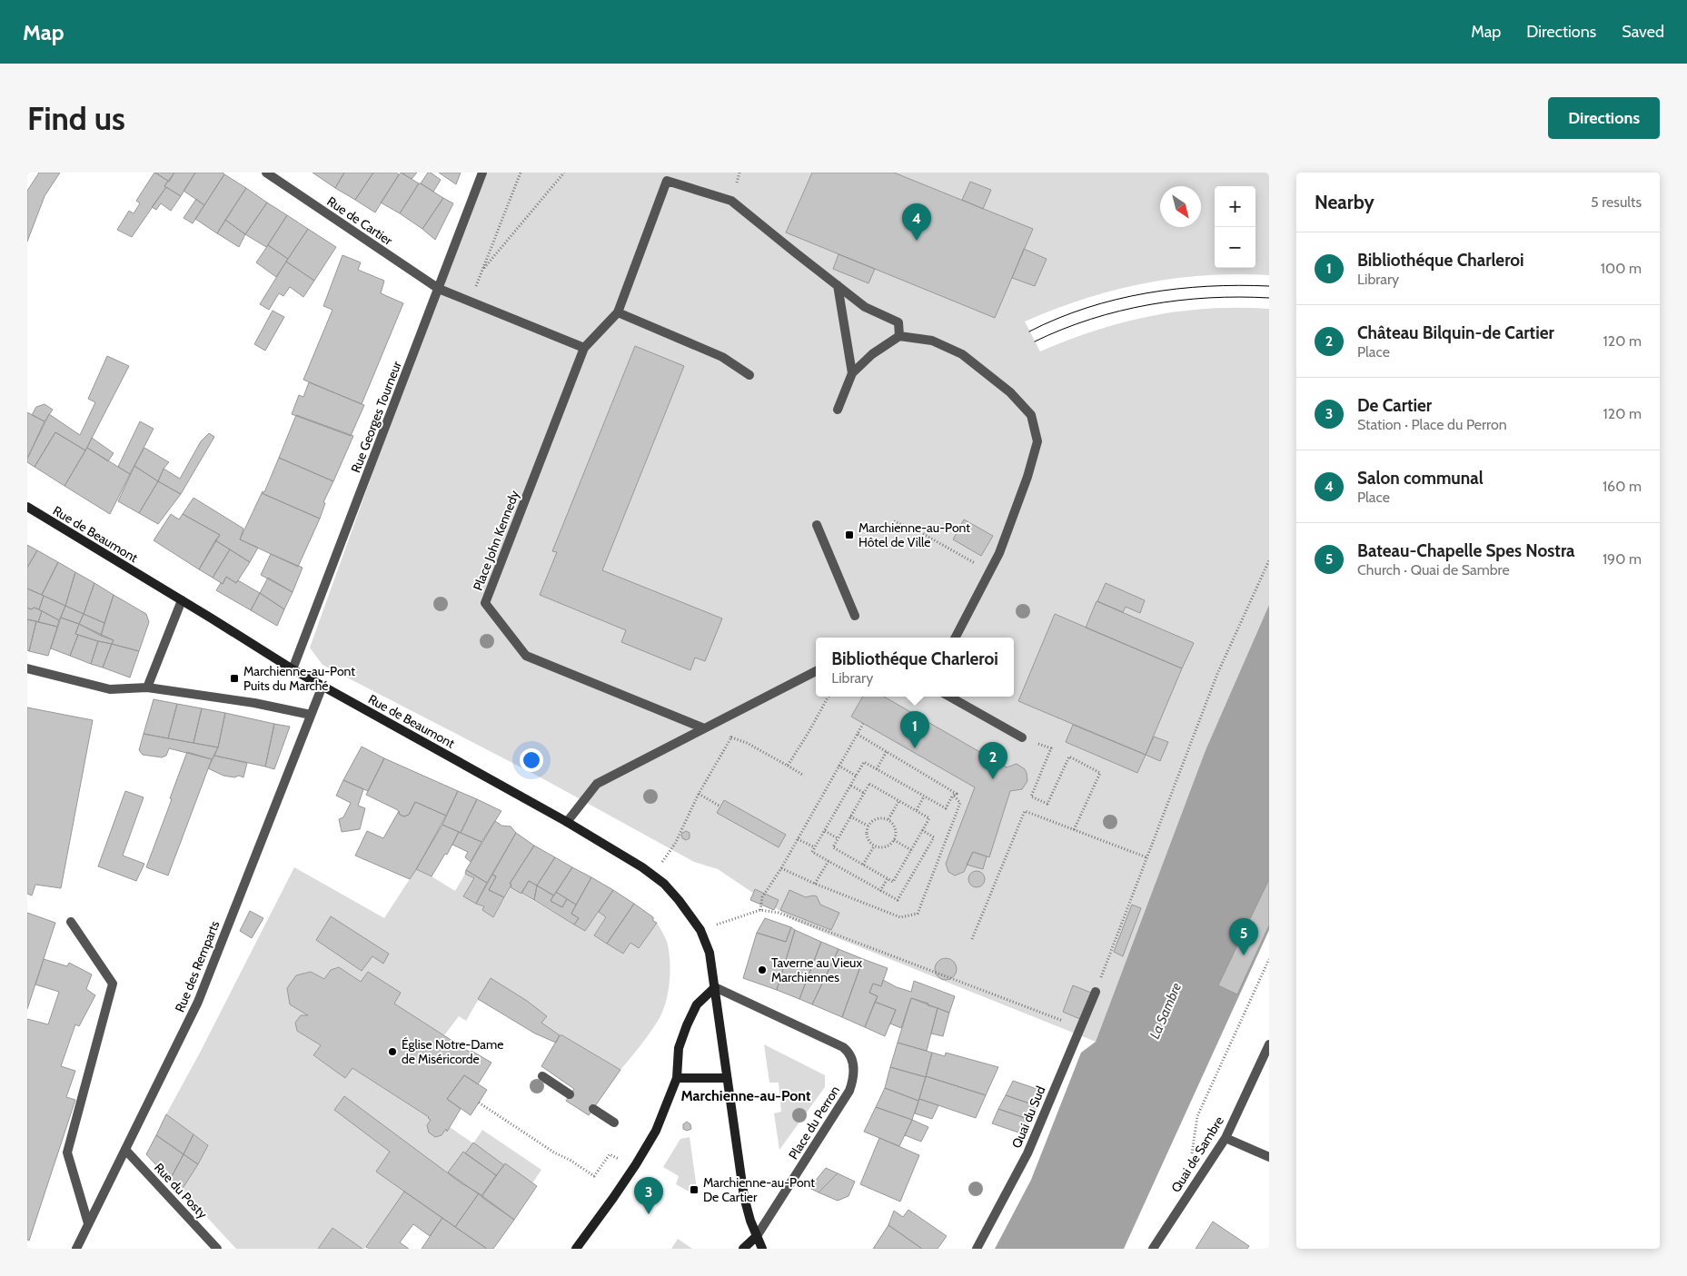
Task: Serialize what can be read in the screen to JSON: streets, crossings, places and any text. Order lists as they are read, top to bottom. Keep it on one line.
{"streets":{"main road":["Rue de Beaumont"],"street":["Rue de Cartier","Rue Georges Tourneur","Place John Kennedy","Rue des Remparts","Quai du Sud","Place du Perron","Quai de Sambre","Rue du Posty"]},"crossings":[["Rue de Cartier","Rue Georges Tourneur"],["Rue Georges Tourneur","Rue de Beaumont"],["Rue de Beaumont","Rue des Remparts"],["Rue des Remparts","Rue du Posty"]],"districts":["Marchienne-au-Pont"],"water":["La Sambre"],"places":{"transit":["Marchienne-au-Pont Hôtel de Ville","Marchienne-au-Pont Puits du Marché","Marchienne-au-Pont De Cartier"],"other":["Taverne au Vieux Marchiennes","Église Notre-Dame de Miséricorde"]},"north":"bottom right","page":{"header":"Map","nav":["Map","Directions","Saved"],"buttons":"Directions","title":"Find us","heading":["Nearby","5 results"],"map_buttons":["+","−"],"pins":["4","1","2","5","3"],"list":[{"mark":"1","name":"Bibliothéque Charleroi","note":"Library","value":"100 m"},{"mark":"2","name":"Château Bilquin-de Cartier","note":"Place","value":"120 m"},{"mark":"3","name":"De Cartier","note":"Station · Place du Perron","value":"120 m"},{"mark":"4","name":"Salon communal","note":"Place","value":"160 m"},{"mark":"5","name":"Bateau-Chapelle Spes Nostra","note":"Church · Quai de Sambre","value":"190 m"}],"popup":["Bibliothéque Charleroi","Library"]}}
